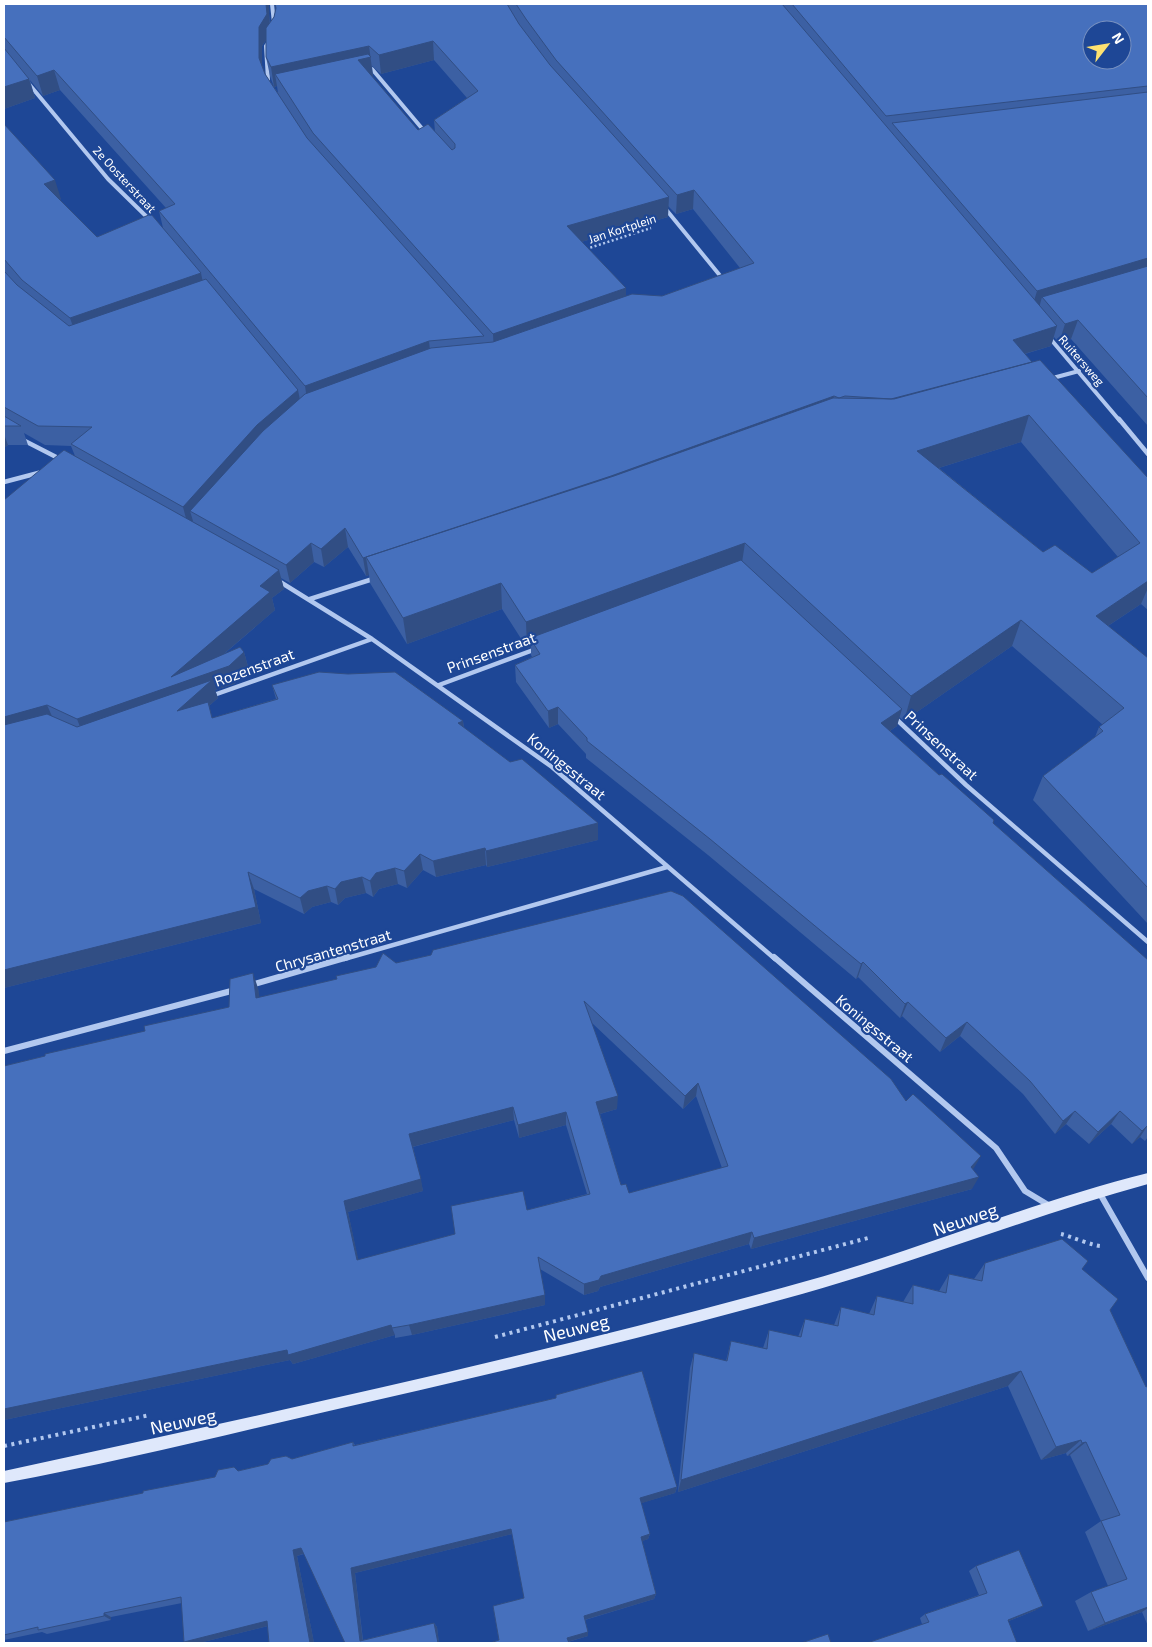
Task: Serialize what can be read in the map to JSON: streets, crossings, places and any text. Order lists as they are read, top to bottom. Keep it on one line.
{"streets":{"street":["2e Oosterstraat","Ruitersweg","Prinsenstraat","Rozenstraat","Koningsstraat","Chrysantenstraat","Neuweg"],"path":["Jan Kortplein"]},"crossings":[["Prinsenstraat","Koningsstraat"],["Rozenstraat","Koningsstraat"],["Koningsstraat","Chrysantenstraat"],["Koningsstraat","Neuweg"]],"north":"top right"}
